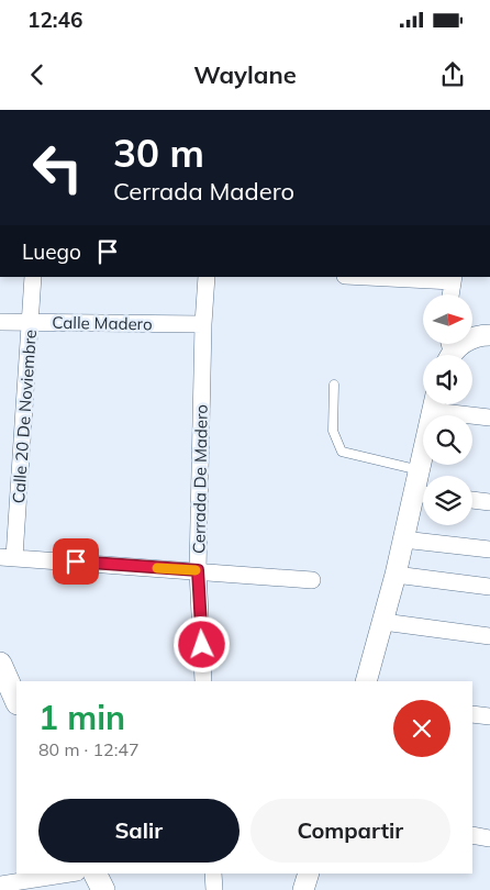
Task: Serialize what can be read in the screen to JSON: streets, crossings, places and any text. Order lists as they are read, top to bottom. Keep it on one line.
{"streets":{"street":["Calle Madero","Calle 20 De Noviembre","Cerrada De Madero"]},"crossings":[["Calle Madero","Calle 20 De Noviembre"],["Calle Madero","Cerrada De Madero"]],"north":"right","page":{"status":"12:46","header":"Waylane","turn":["30 m","Cerrada Madero"],"then":"Luego","heading":["1 min","80 m · 12:47"],"buttons":["Salir","Compartir"]}}
